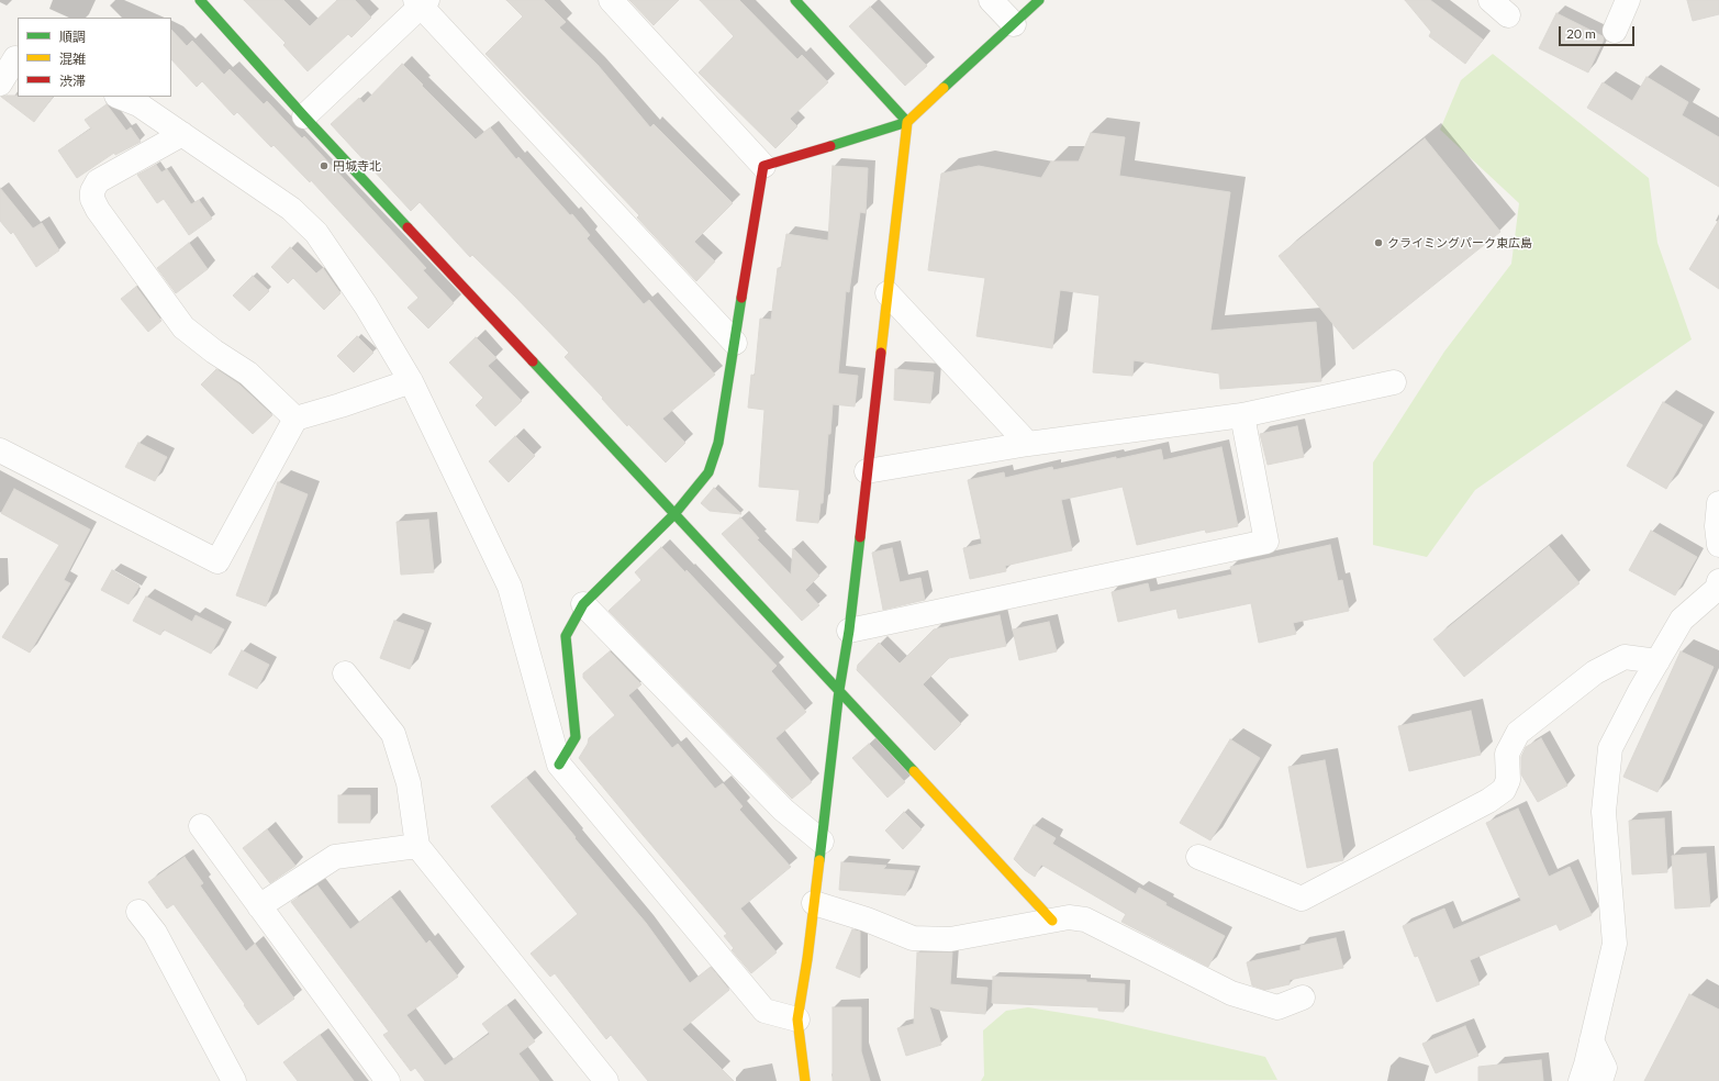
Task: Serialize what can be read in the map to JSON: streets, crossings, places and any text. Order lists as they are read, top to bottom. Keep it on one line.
{"places":["円城寺北","クライミングパーク東広島"],"legend":["順調","混雑","渋滞"],"scale_bar":"20 m"}
